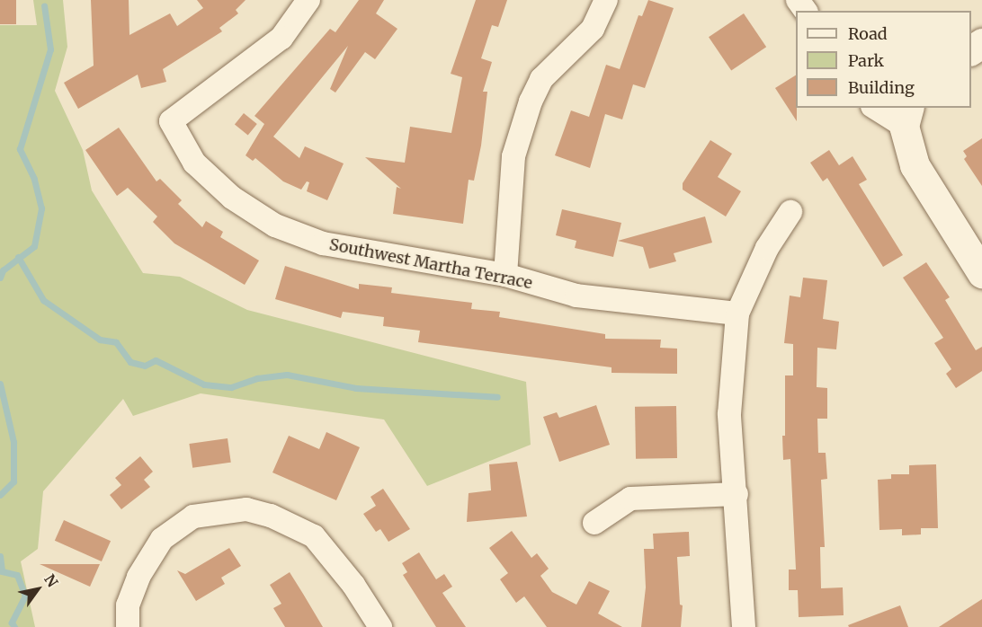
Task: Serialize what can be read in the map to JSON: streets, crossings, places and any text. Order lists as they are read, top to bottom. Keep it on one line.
{"streets":{"street":["Southwest Martha Terrace"]},"legend":["Road","Park","Building"],"north":"top right"}
